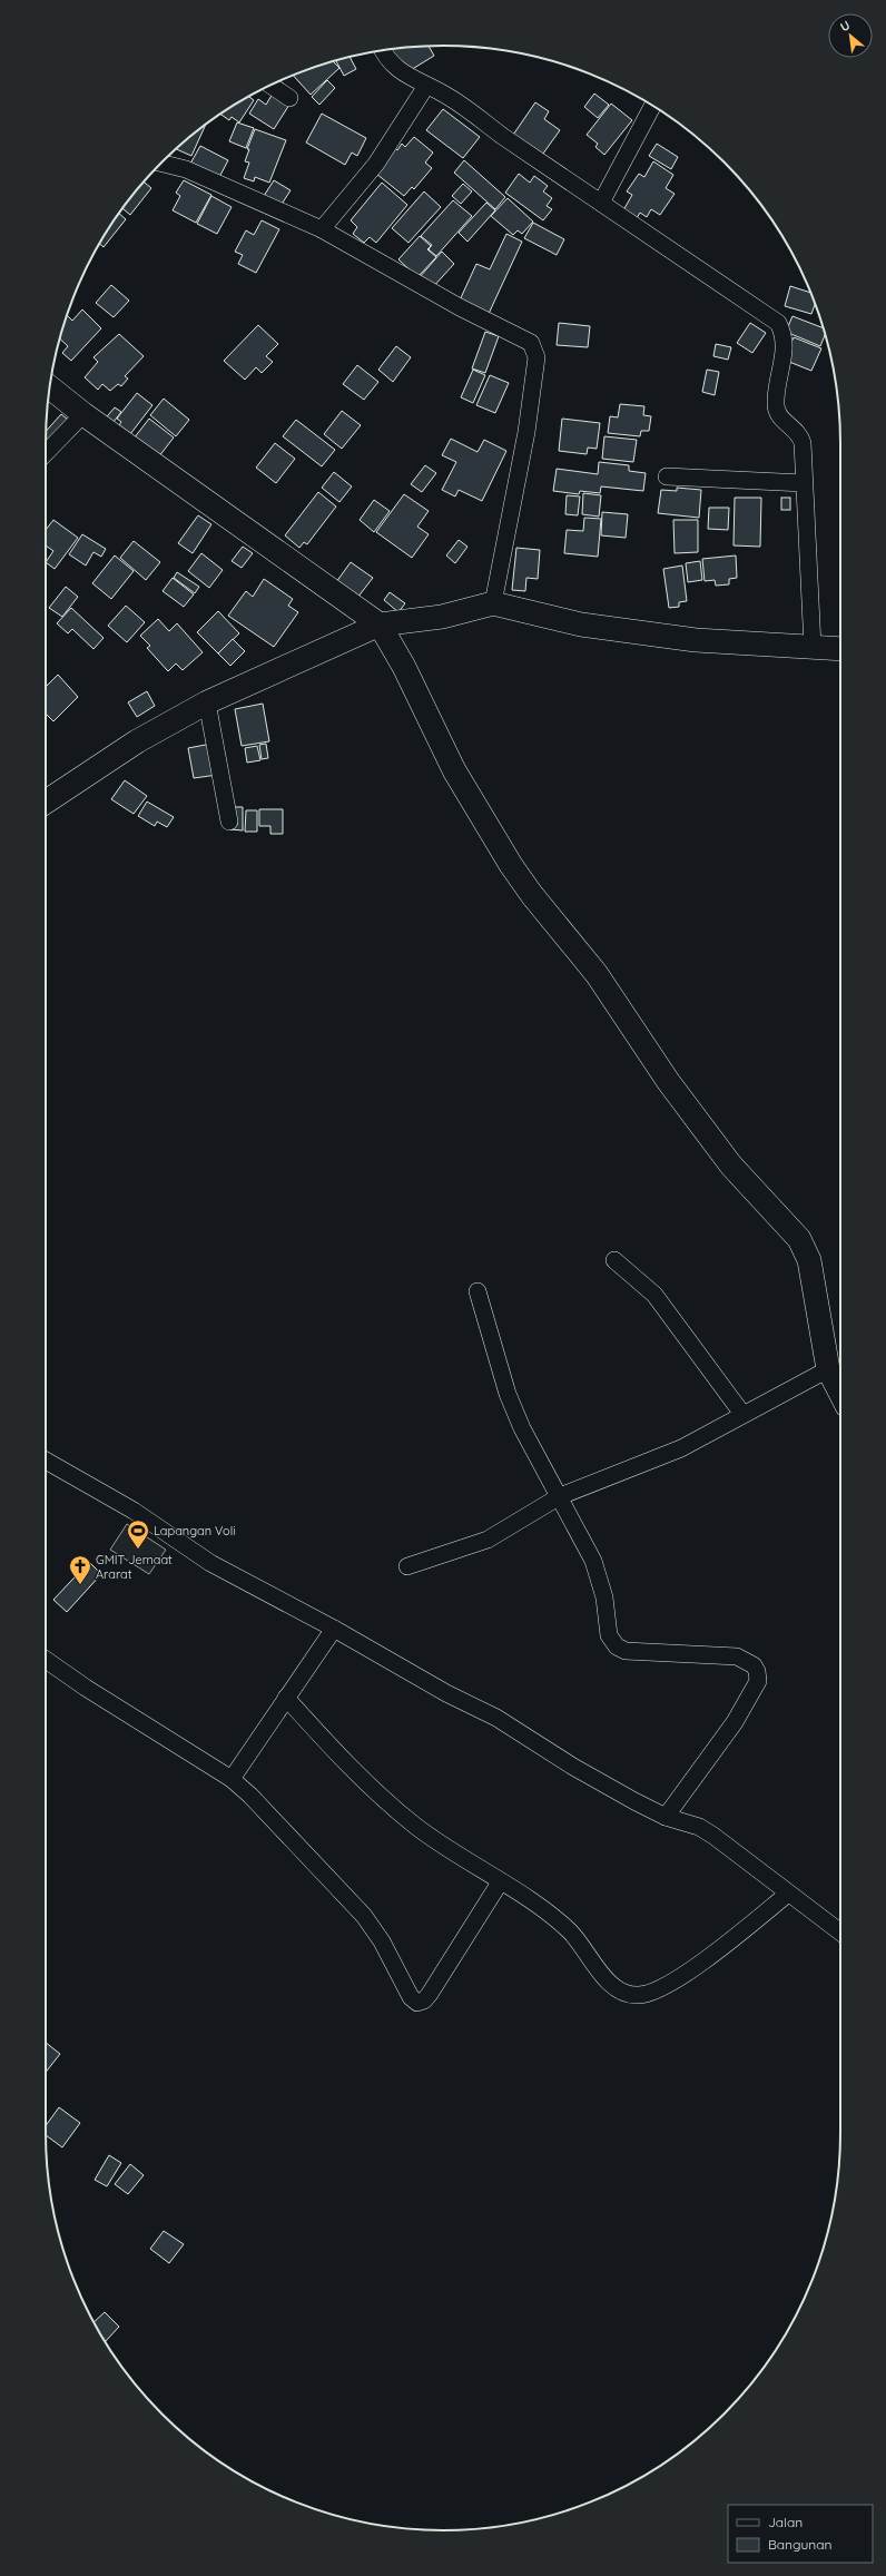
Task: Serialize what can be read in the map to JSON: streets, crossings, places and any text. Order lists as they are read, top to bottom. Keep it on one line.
{"places":{"sports":["Lapangan Voli"],"church":["GMIT Jemaat Ararat"]},"legend":["Jalan","Bangunan"],"north":"top left"}
